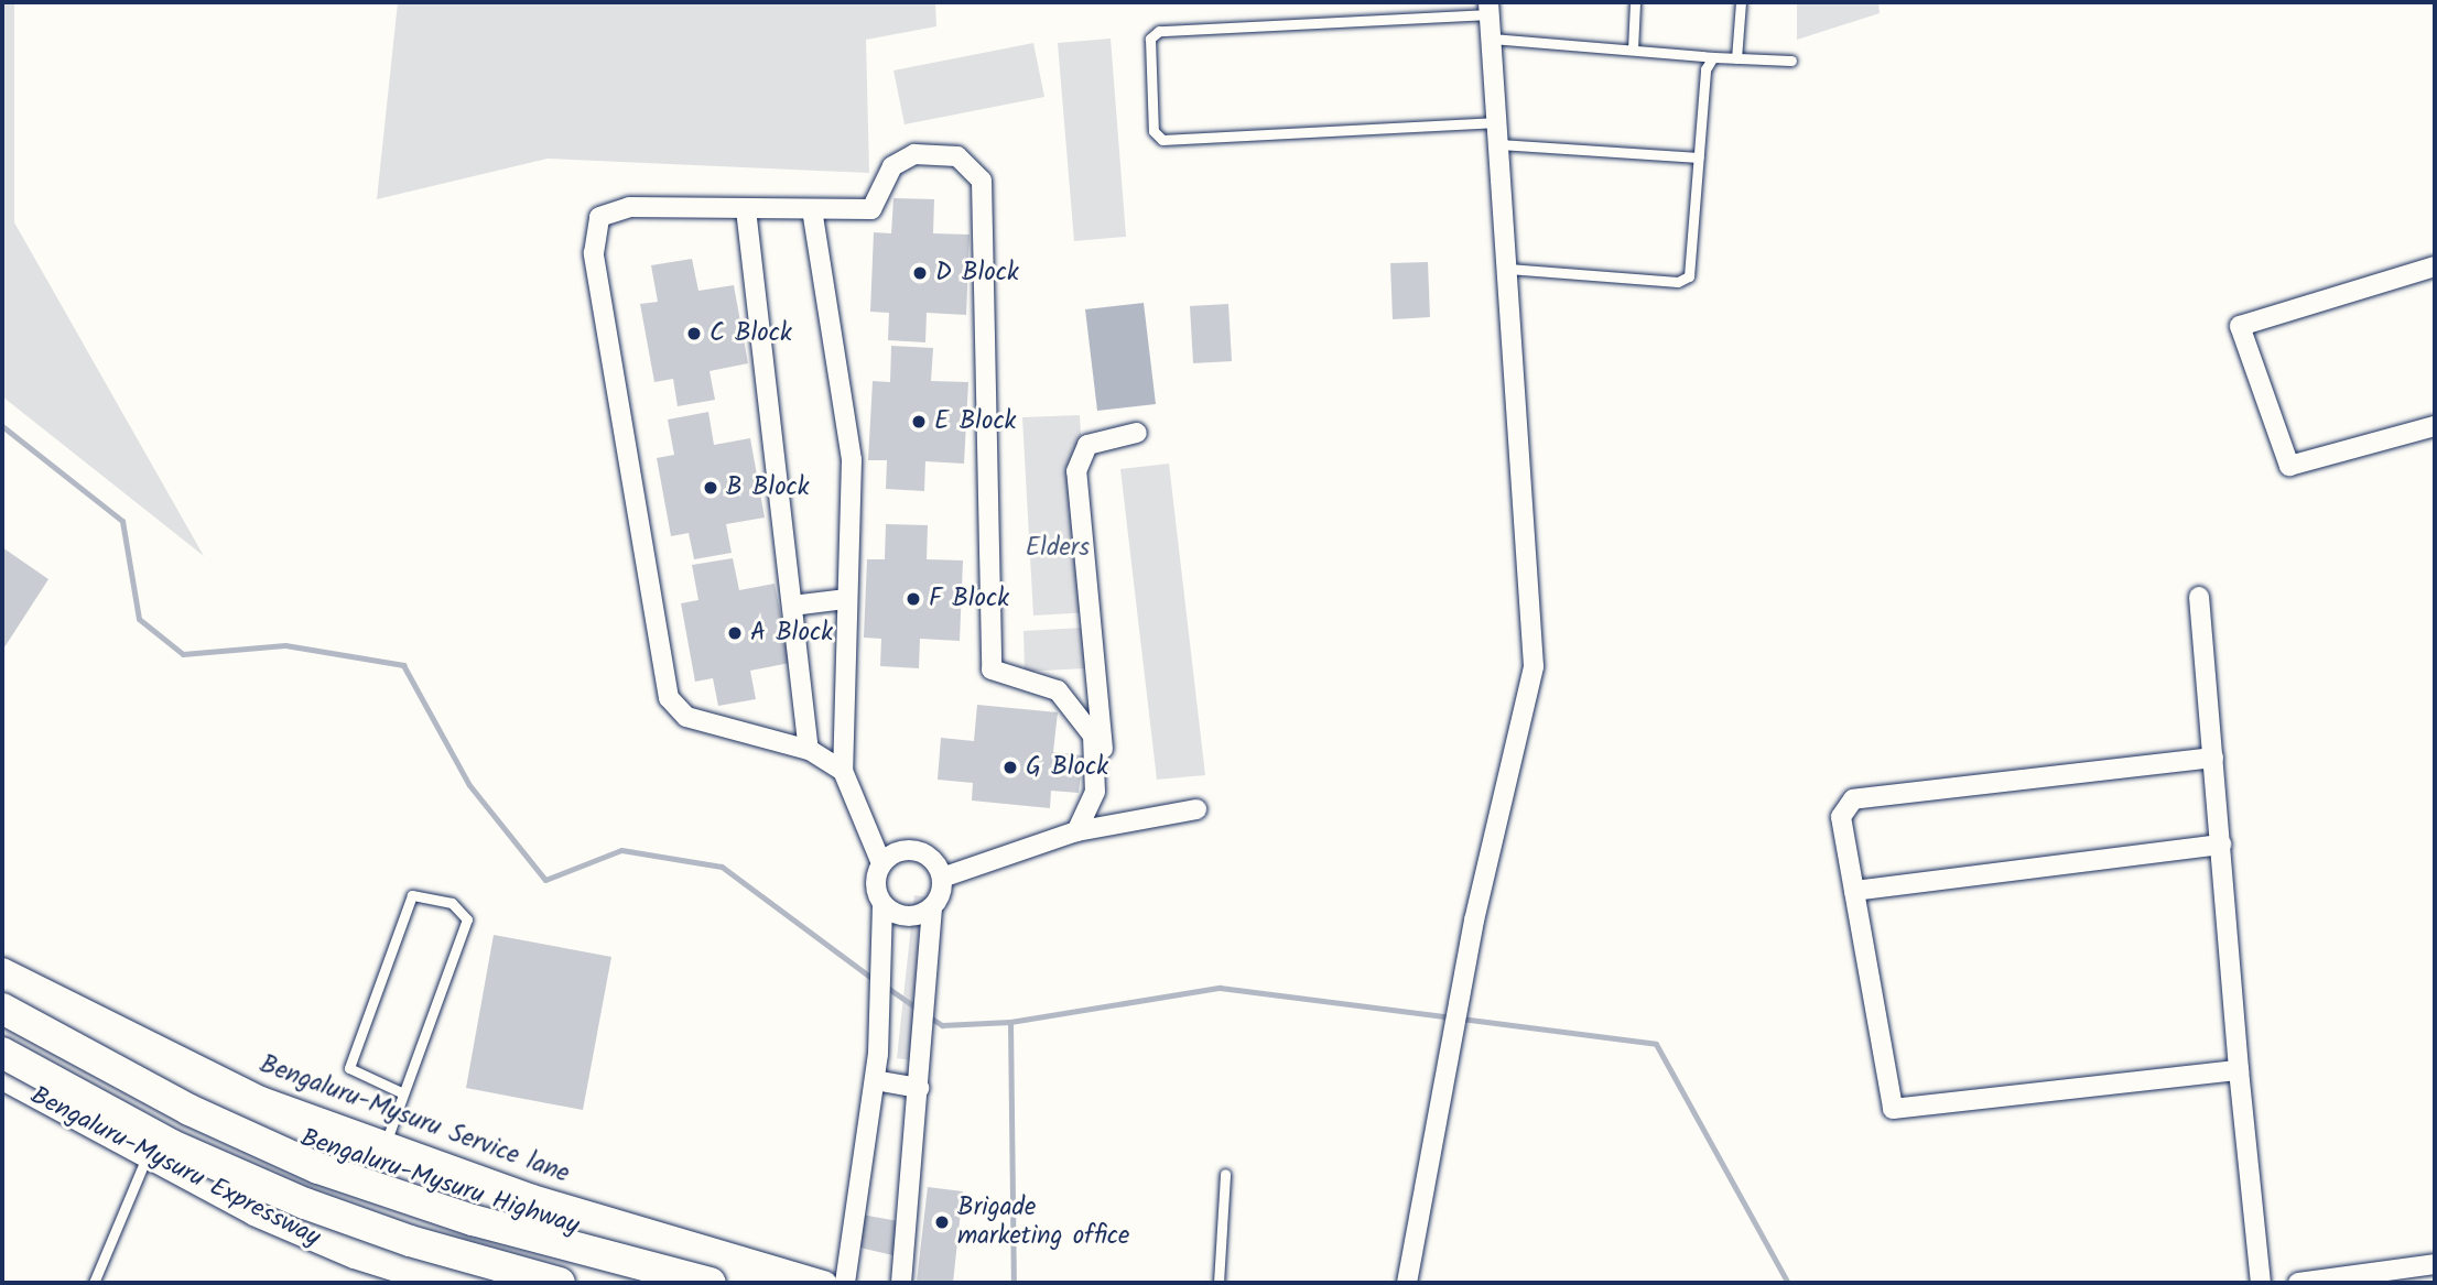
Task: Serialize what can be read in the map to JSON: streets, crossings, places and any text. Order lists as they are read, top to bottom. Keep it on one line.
{"streets":{"highway":["Bengaluru-Mysuru Expressway","Bengaluru-Mysuru Highway"],"street":["Bengaluru-Mysuru Service lane"]},"parks":["Elders"],"places":["D Block","C Block","E Block","B Block","F Block","A Block","G Block","Brigade marketing office"]}
